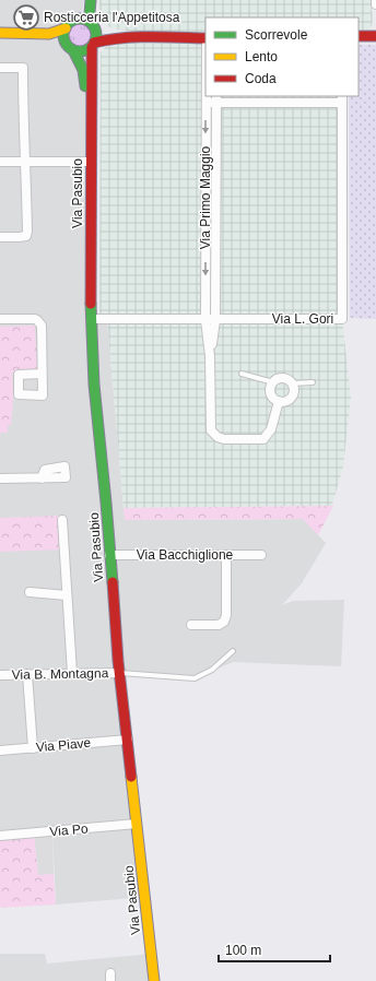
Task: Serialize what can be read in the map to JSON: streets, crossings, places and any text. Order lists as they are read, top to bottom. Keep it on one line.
{"streets":{"street":["Via Pasubio","Via Primo Maggio","Via L. Gori","Via Bacchiglione","Via B. Montagna","Via Piave","Via Po"]},"crossings":[["Via Pasubio","Via L. Gori"],["Via Pasubio","Via Bacchiglione"],["Via Pasubio","Via B. Montagna"],["Via Pasubio","Via Piave"],["Via Pasubio","Via Po"],["Via Primo Maggio","Via L. Gori"]],"places":{"supermarket":["Rosticceria l'Appetitosa"]},"legend":["Scorrevole","Lento","Coda"],"scale_bar":"100 m"}
